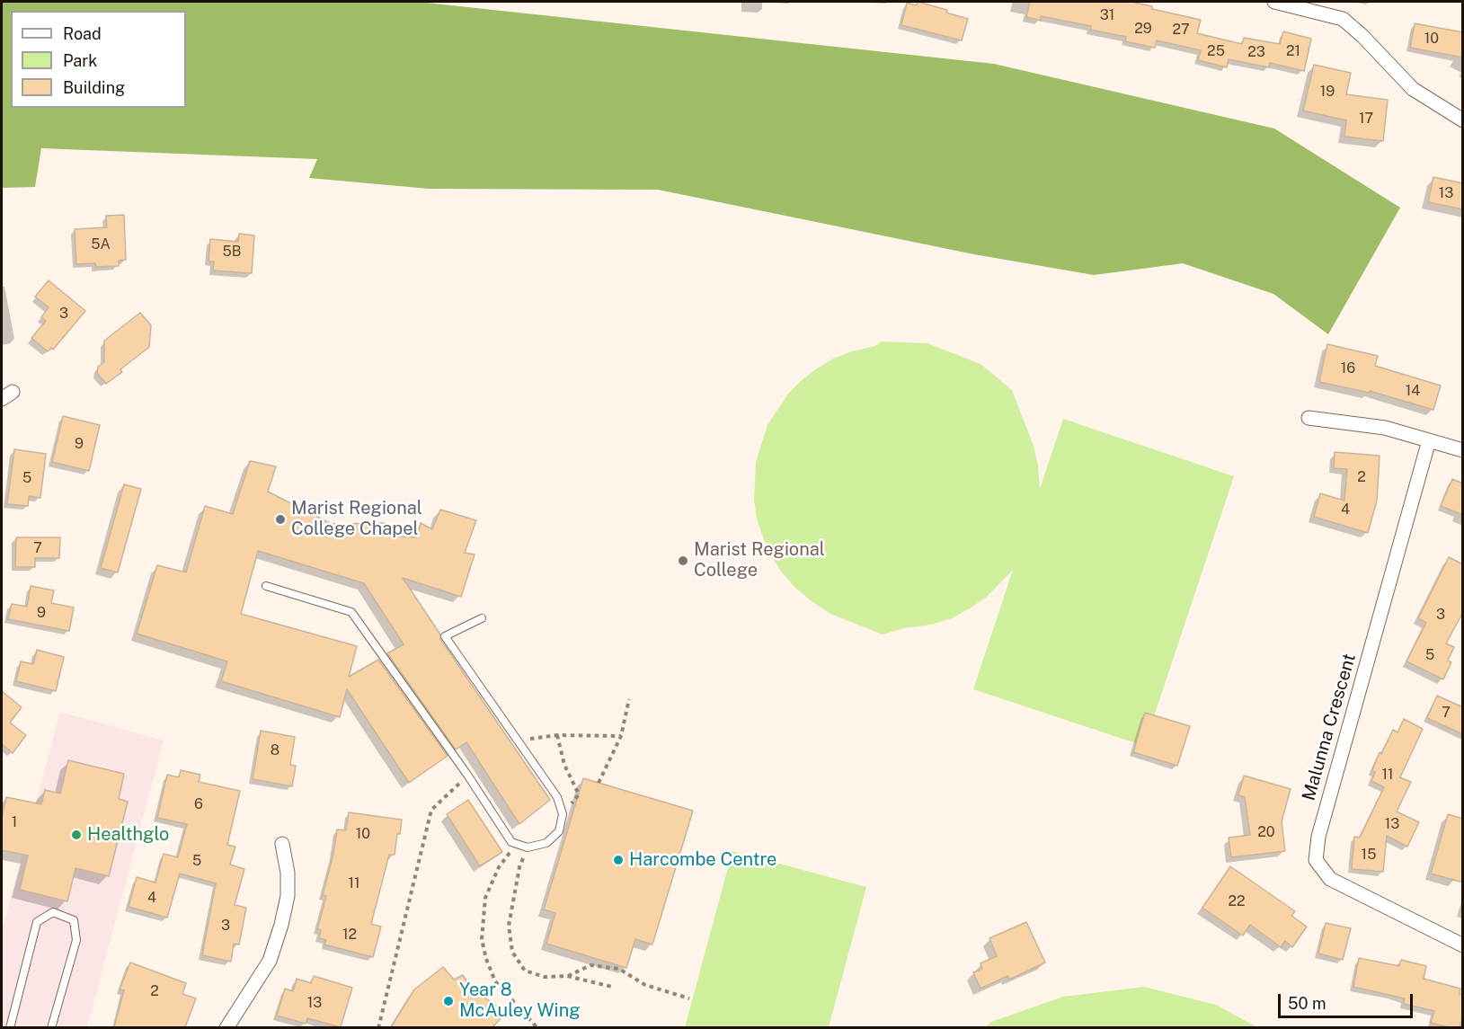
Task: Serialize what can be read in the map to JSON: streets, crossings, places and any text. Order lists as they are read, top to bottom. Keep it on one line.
{"streets":{"street":["Malunna Crescent"]},"places":["Marist Regional College Chapel","Marist Regional College","Healthglo","Harcombe Centre","Year 8 McAuley Wing"],"house_numbers":["31","29","27","10","25","21","23","19","17","13","5A","5B","3","16","14","9","2","5","4","7","9","3","5","7","8","11","6","1","13","20","10","15","5","11","4","22","3","12","2","13"],"legend":["Road","Park","Building"],"scale_bar":"50 m"}
